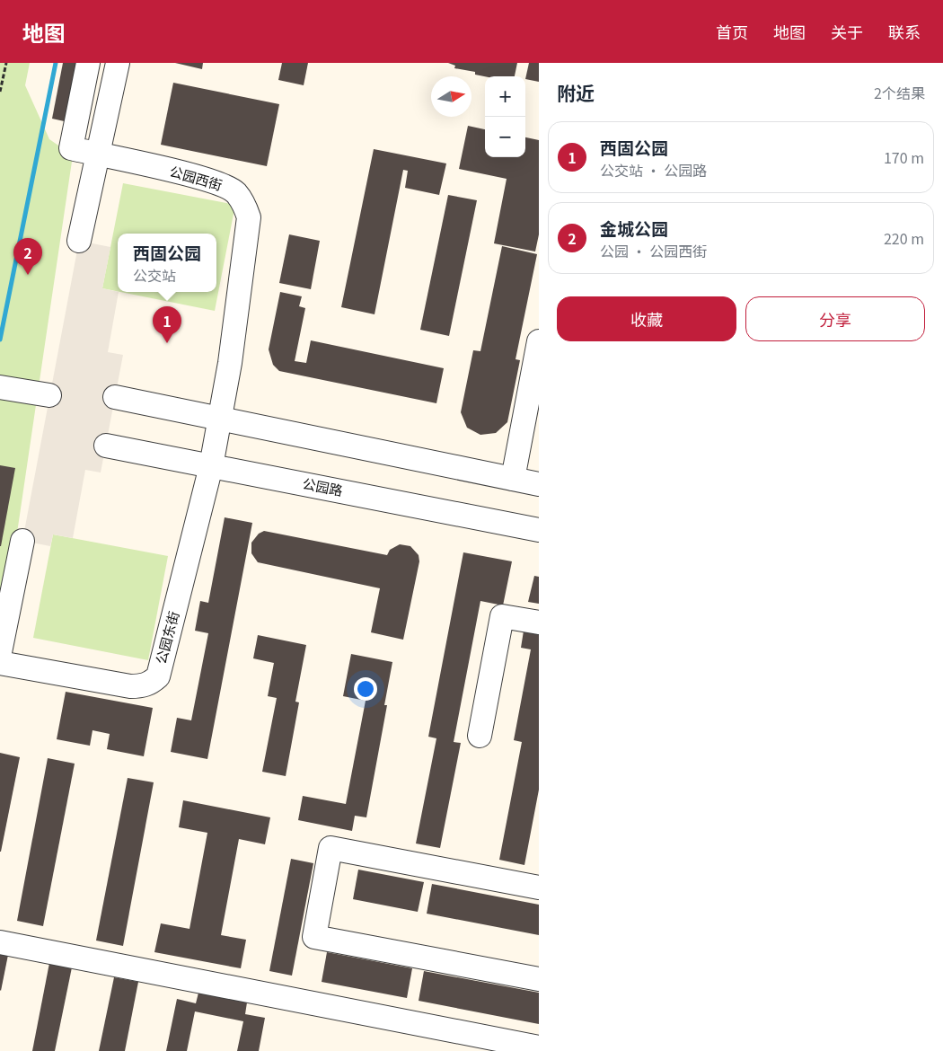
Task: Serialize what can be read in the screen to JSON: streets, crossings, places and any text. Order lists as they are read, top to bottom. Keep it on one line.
{"streets":{"street":["公园西街","公园路","公园东街"]},"crossings":[["公园西街","公园路"],["公园西街","公园东街"],["公园路","公园东街"]],"north":"right","page":{"header":"地图","nav":["首页","地图","关于","联系"],"heading":["附近","2个结果"],"map_buttons":["+","−"],"list":[{"mark":"1","name":"西固公园","note":"公交站 · 公园路","value":"170 m"},{"mark":"2","name":"金城公园","note":"公园 · 公园西街","value":"220 m"}],"popup":["西固公园","公交站"],"pins":["2","1"],"buttons":["收藏","分享"]}}
